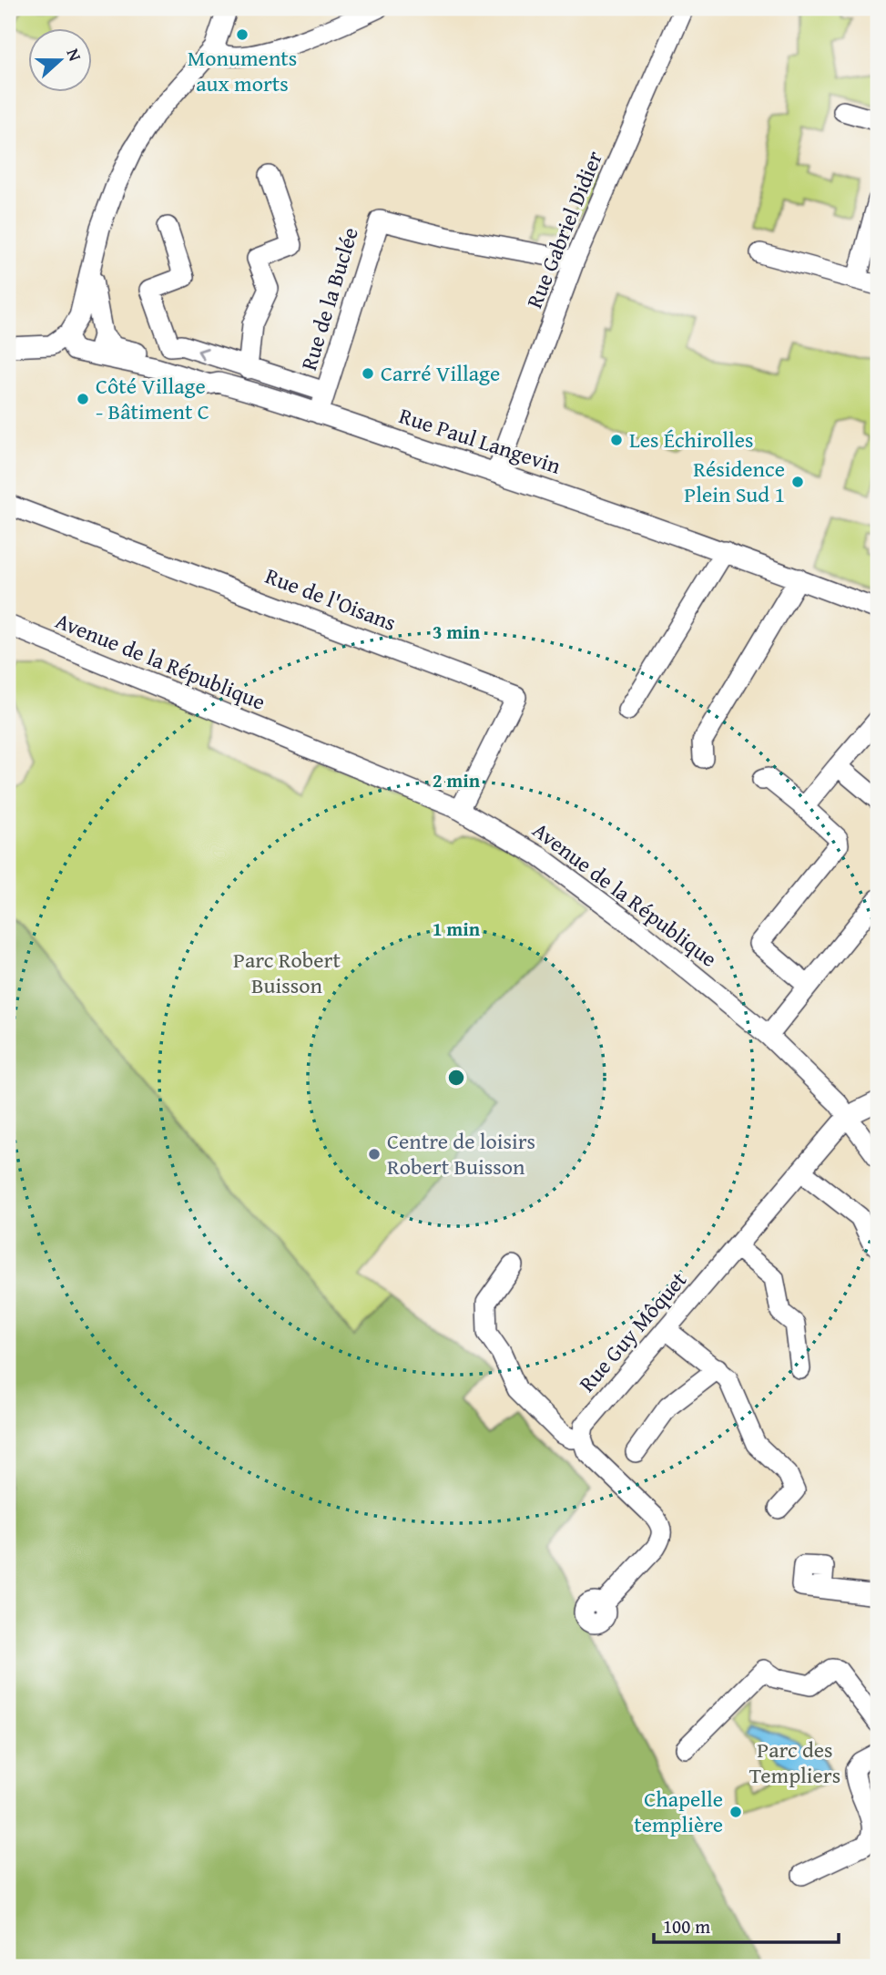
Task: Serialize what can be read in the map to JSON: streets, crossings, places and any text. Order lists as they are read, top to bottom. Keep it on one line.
{"streets":{"street":["Rue Gabriel Didier","Rue de la Buclée","Rue Paul Langevin","Rue de l'Oisans","Avenue de la République","Rue Guy Môquet"]},"crossings":[["Rue Gabriel Didier","Rue de la Buclée"],["Rue Gabriel Didier","Rue Paul Langevin"],["Rue de la Buclée","Rue Paul Langevin"],["Rue de l'Oisans","Avenue de la République"],["Avenue de la République","Rue Guy Môquet"]],"parks":["Parc Robert Buisson","Parc des Templiers"],"places":["Monuments aux morts","Carré Village","Côté Village - Bâtiment C","Les Échirolles","Résidence Plein Sud 1","Centre de loisirs Robert Buisson","Chapelle templière"],"scale_bar":"100 m","north":"right","rings":["3 min","2 min","1 min"]}
